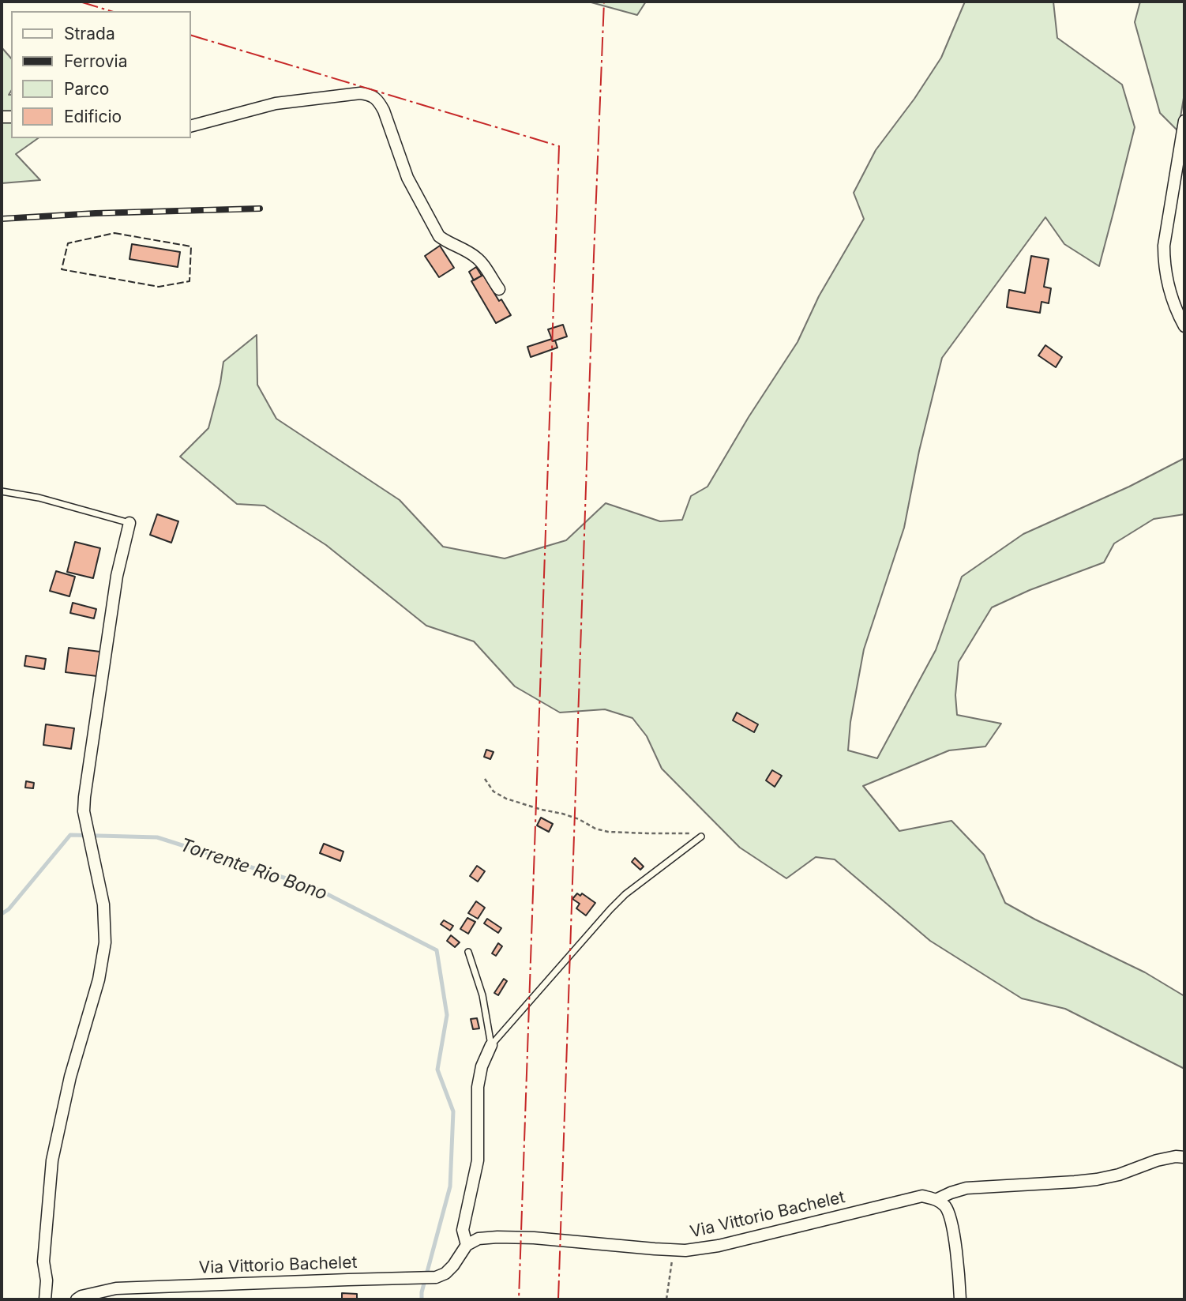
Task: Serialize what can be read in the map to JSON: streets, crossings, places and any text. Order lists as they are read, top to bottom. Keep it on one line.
{"streets":{"street":["Via Vittorio Bachelet"]},"water":["Torrente Rio Bono"],"legend":["Strada","Ferrovia","Parco","Edificio"]}
